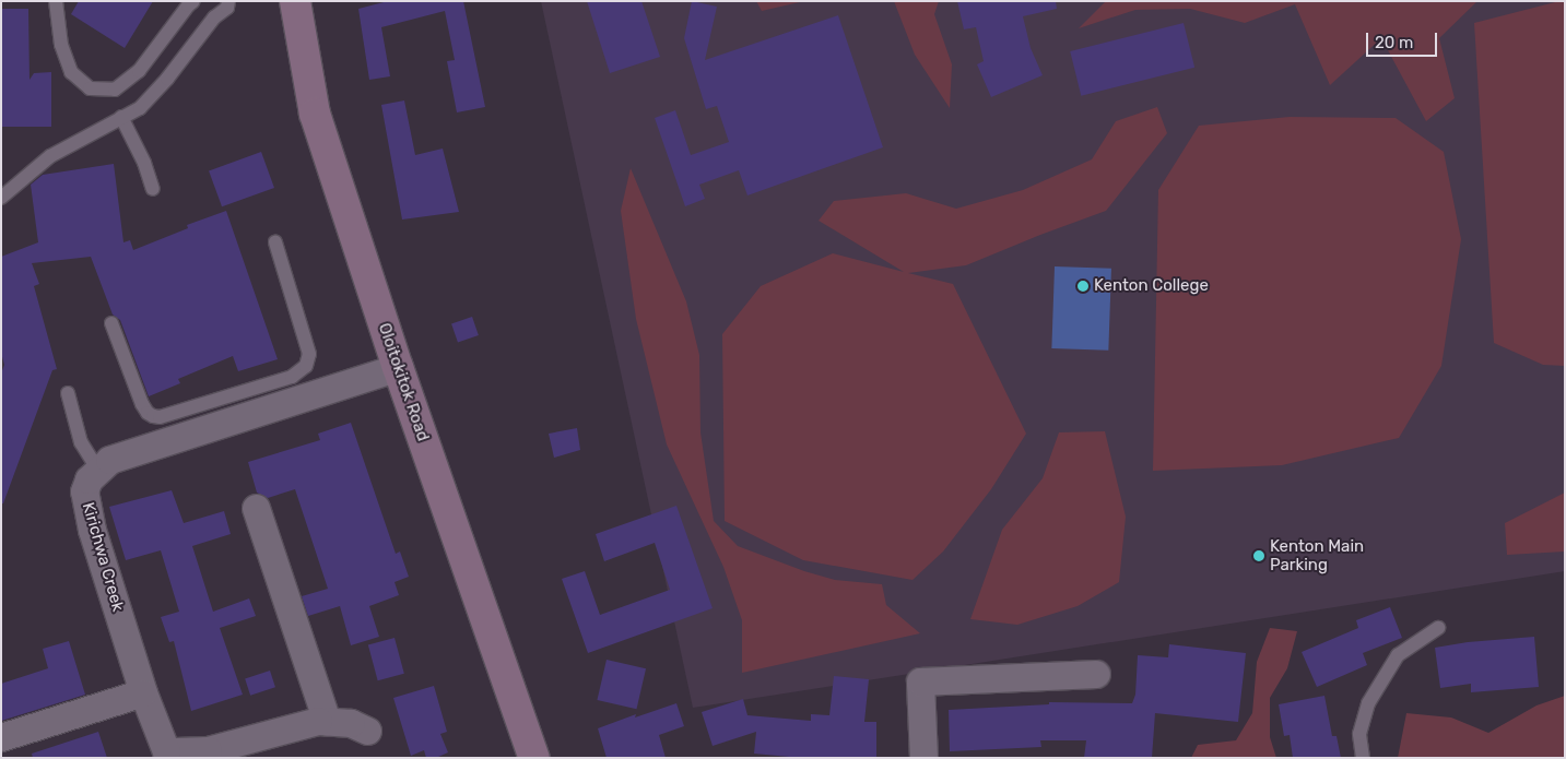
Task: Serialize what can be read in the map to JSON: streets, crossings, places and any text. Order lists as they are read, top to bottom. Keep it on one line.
{"streets":{"main road":["Oloitokitok Road"],"street":["Kirichwa Creek"]},"places":["Kenton College","Kenton Main Parking"],"scale_bar":"20 m"}
